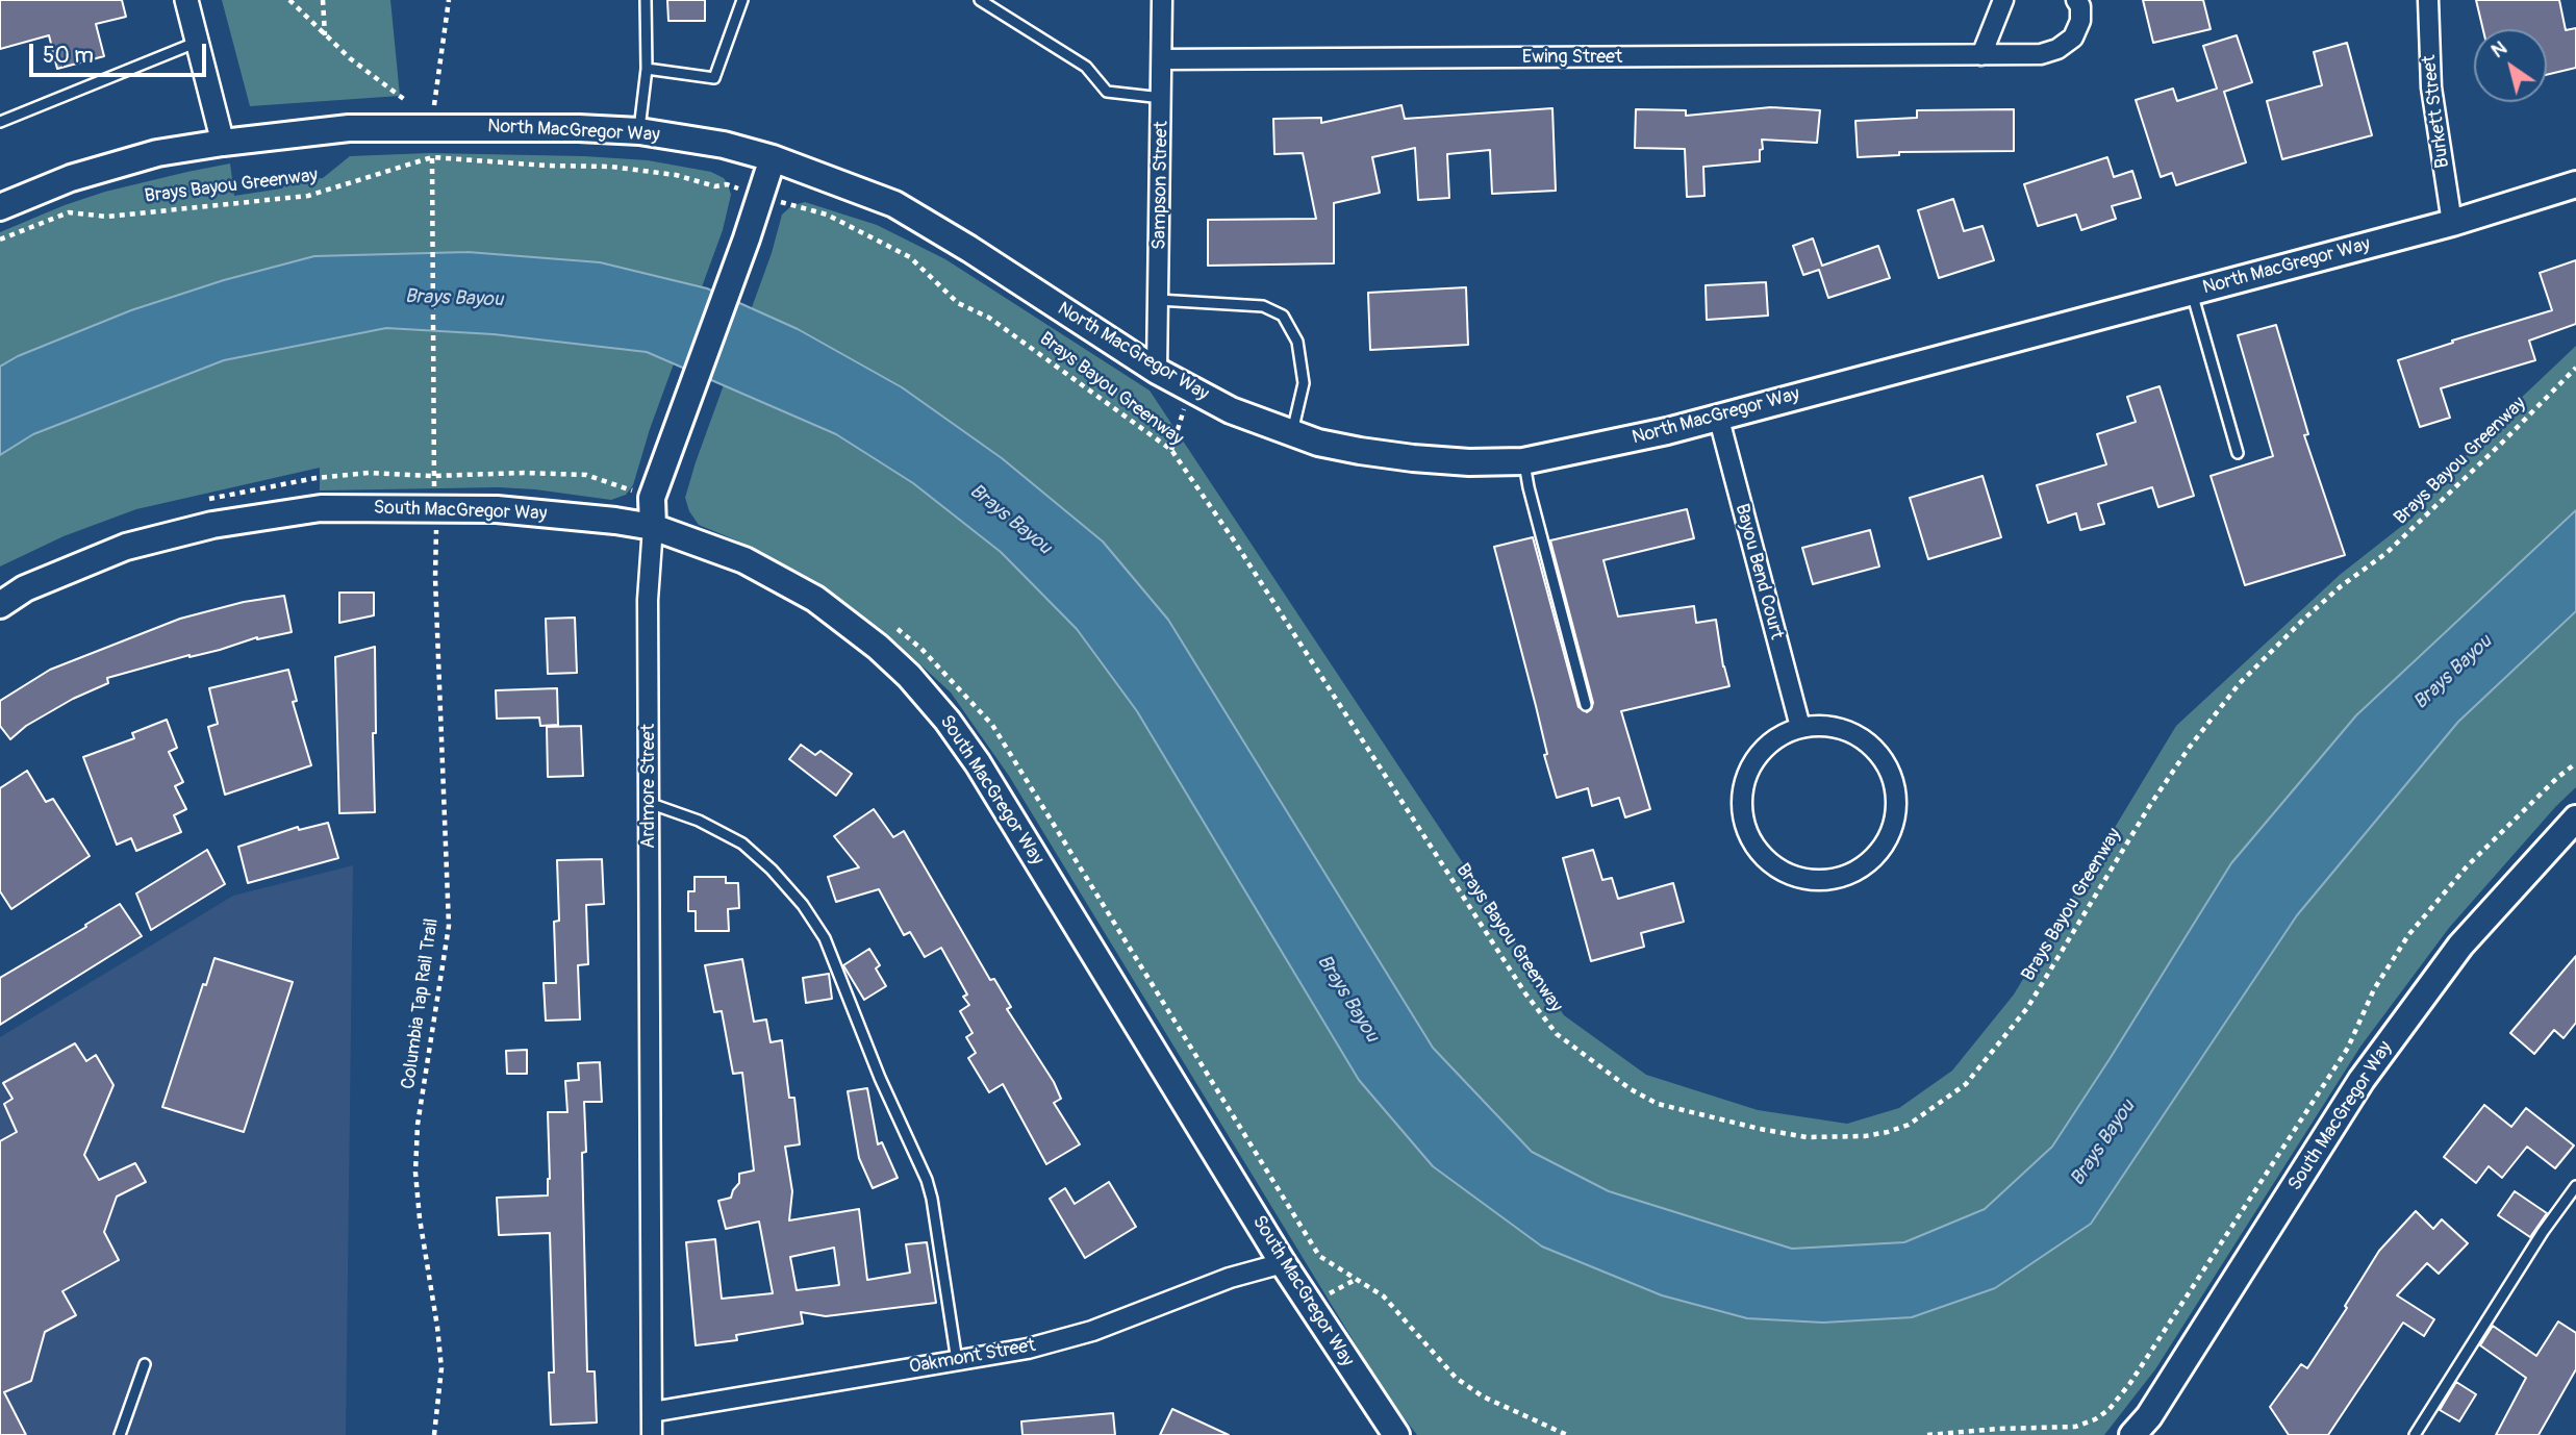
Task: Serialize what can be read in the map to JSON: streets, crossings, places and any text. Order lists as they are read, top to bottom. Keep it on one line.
{"streets":{"main road":["North MacGregor Way","South MacGregor Way","Ardmore Street"],"street":["Ewing Street","Burkett Street","Sampson Street","Bayou Bend Court","Oakmont Street"],"path":["Brays Bayou Greenway","Columbia Tap Rail Trail"]},"crossings":[["Ewing Street","Sampson Street"],["Burkett Street","North MacGregor Way"],["North MacGregor Way","Sampson Street"],["North MacGregor Way","Bayou Bend Court"],["North MacGregor Way","Ardmore Street"],["South MacGregor Way","Ardmore Street"],["South MacGregor Way","Oakmont Street"],["Ardmore Street","Oakmont Street"]],"water":["Brays Bayou"],"scale_bar":"50 m","north":"top left"}
